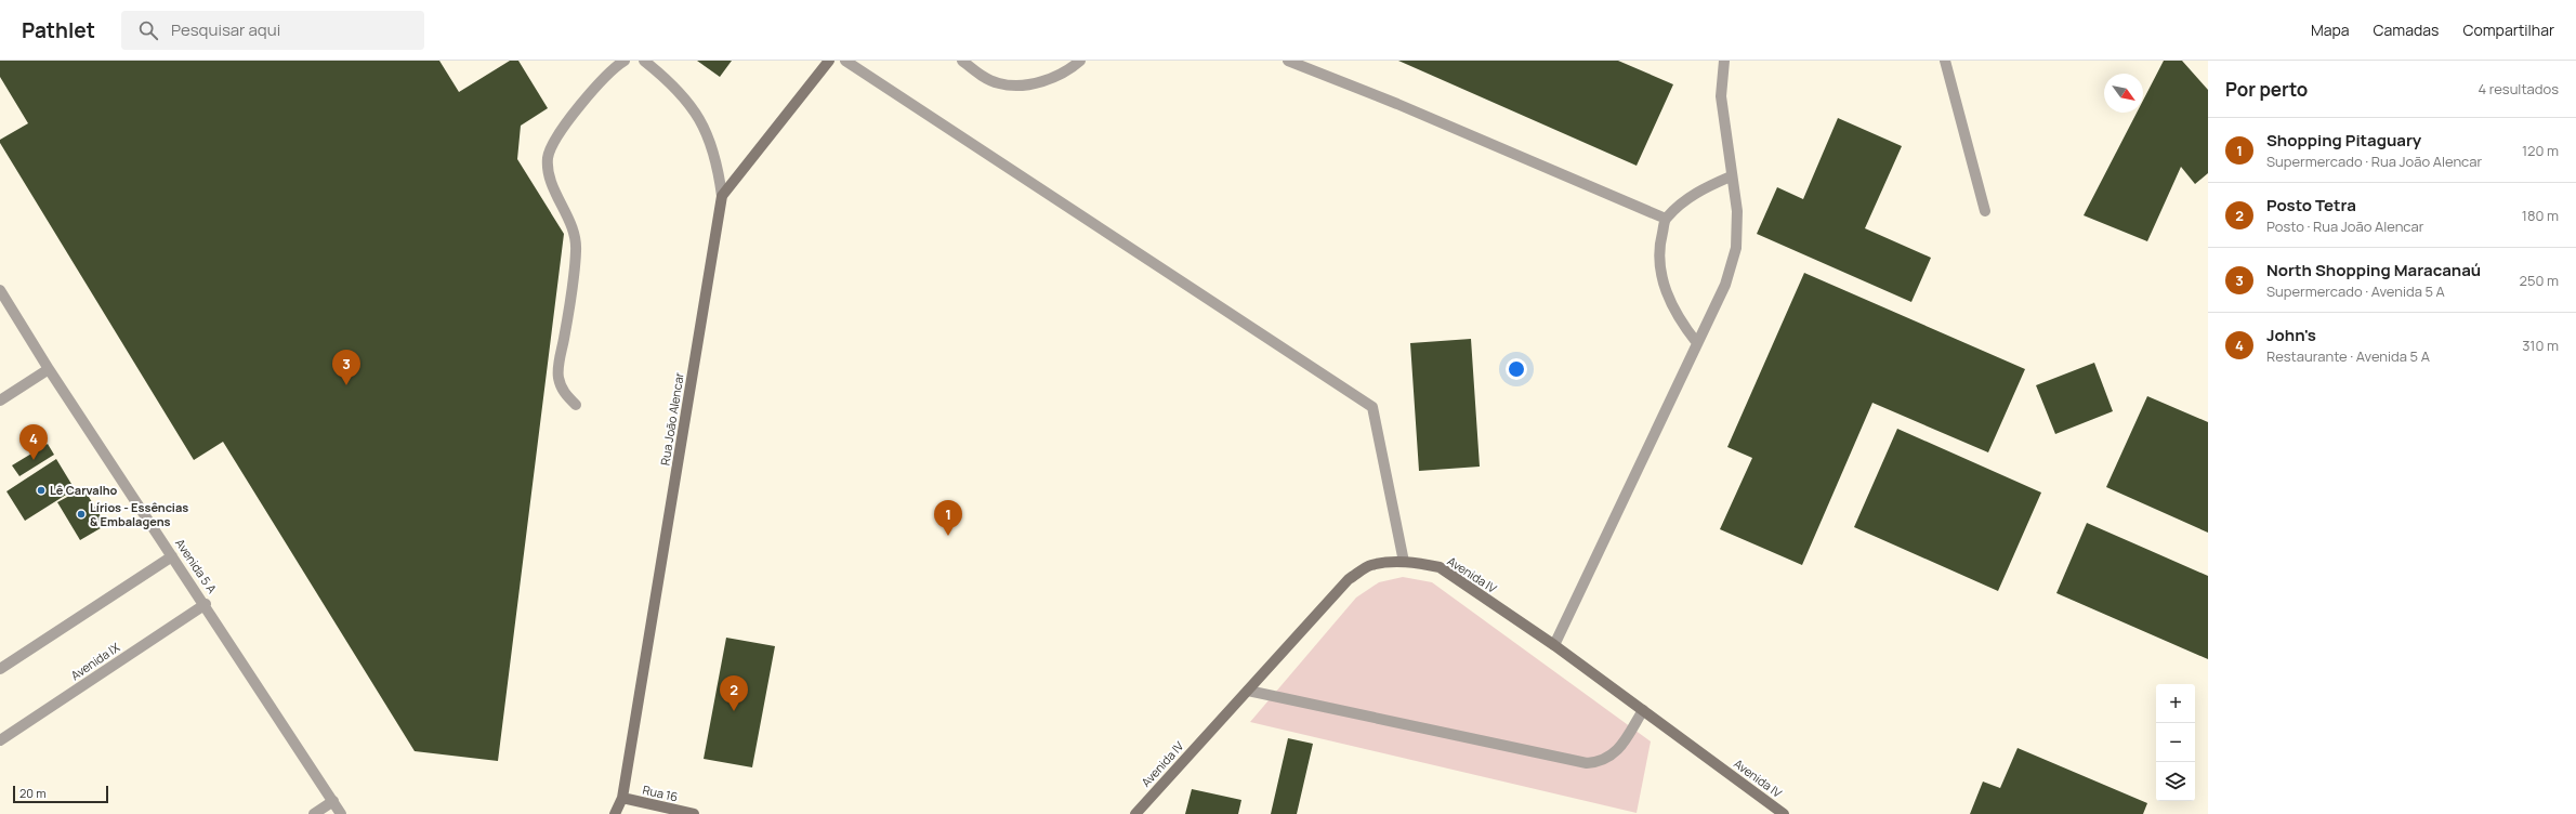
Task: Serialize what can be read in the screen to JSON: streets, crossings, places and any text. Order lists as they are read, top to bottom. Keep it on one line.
{"streets":{"street":["Rua João Alencar","Avenida 5 A","Avenida IV","Avenida IX","Rua 16"]},"crossings":[["Rua João Alencar","Rua 16"],["Avenida 5 A","Avenida IX"]],"places":["Lê Carvalho","Lírios - Essências & Embalagens"],"scale_bar":"20 m","north":"bottom right","page":{"header":"Pathlet","search":"Pesquisar aqui","nav":["Mapa","Camadas","Compartilhar"],"heading":["Por perto","4 resultados"],"list":[{"mark":"1","name":"Shopping Pitaguary","note":"Supermercado · Rua João Alencar","value":"120 m"},{"mark":"2","name":"Posto Tetra","note":"Posto · Rua João Alencar","value":"180 m"},{"mark":"3","name":"North Shopping Maracanaú","note":"Supermercado · Avenida 5 A","value":"250 m"},{"mark":"4","name":"John's","note":"Restaurante · Avenida 5 A","value":"310 m"}],"pins":["3","4","1","2"],"map_buttons":["+","−"],"scale":"20 m"}}
